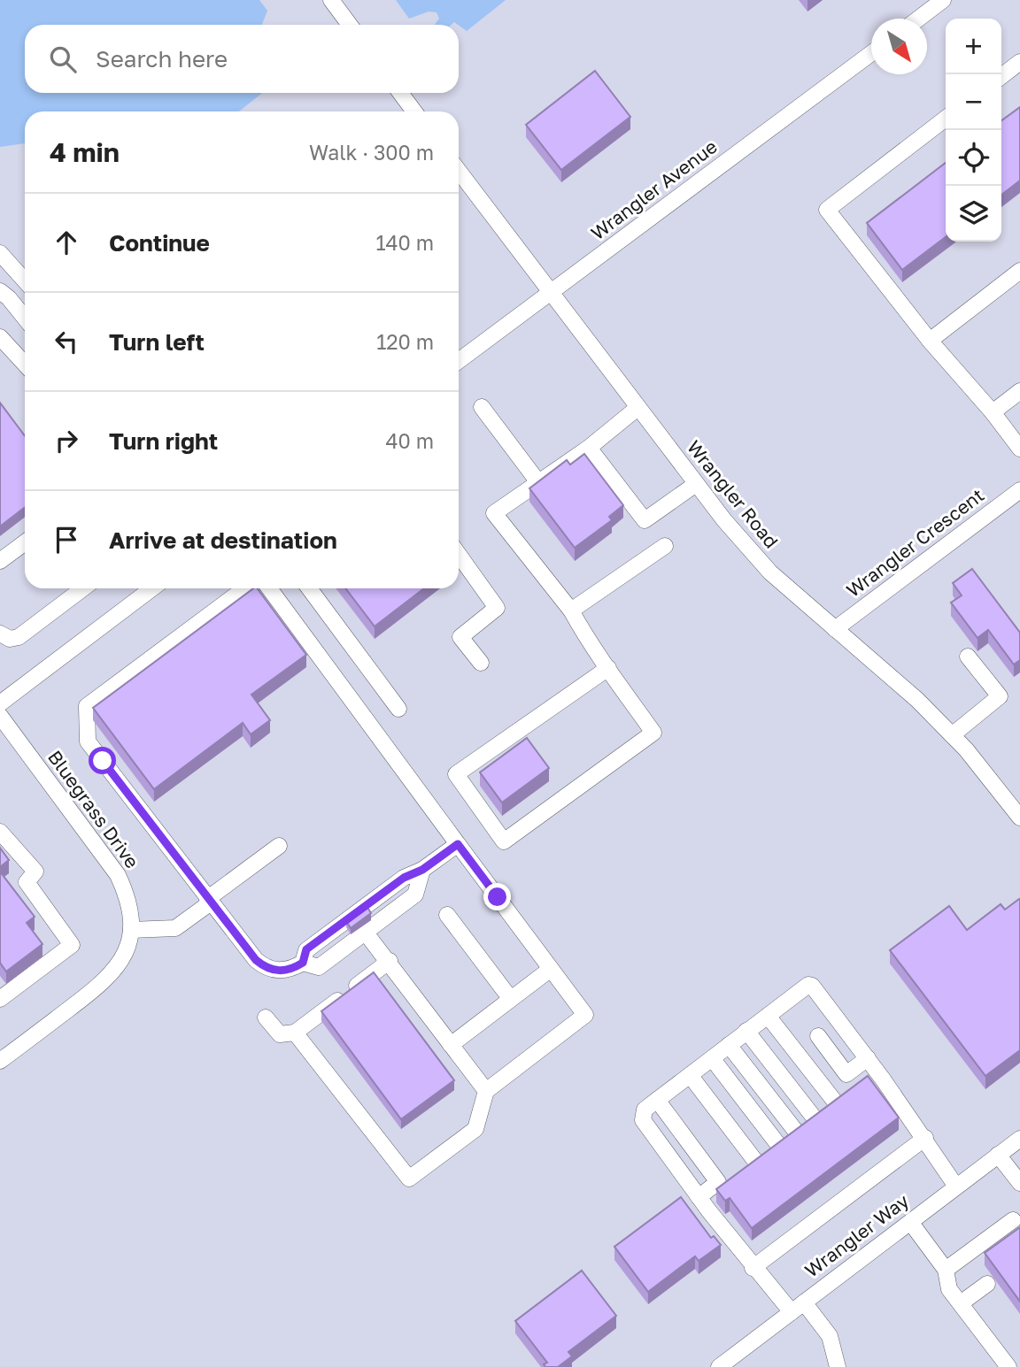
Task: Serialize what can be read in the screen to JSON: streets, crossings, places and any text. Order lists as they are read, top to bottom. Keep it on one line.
{"streets":{"street":["Wrangler Avenue","Wrangler Road","Wrangler Crescent","Bluegrass Drive","Wrangler Way"]},"crossings":[["Wrangler Avenue","Wrangler Road"],["Wrangler Road","Wrangler Crescent"]],"north":"bottom right","page":{"map_buttons":["+","−"],"search":"Search here","heading":["4 min","Walk · 300 m"],"list":[["Continue","140 m"],["Turn left","120 m"],["Turn right","40 m"],"Arrive at destination"]}}
